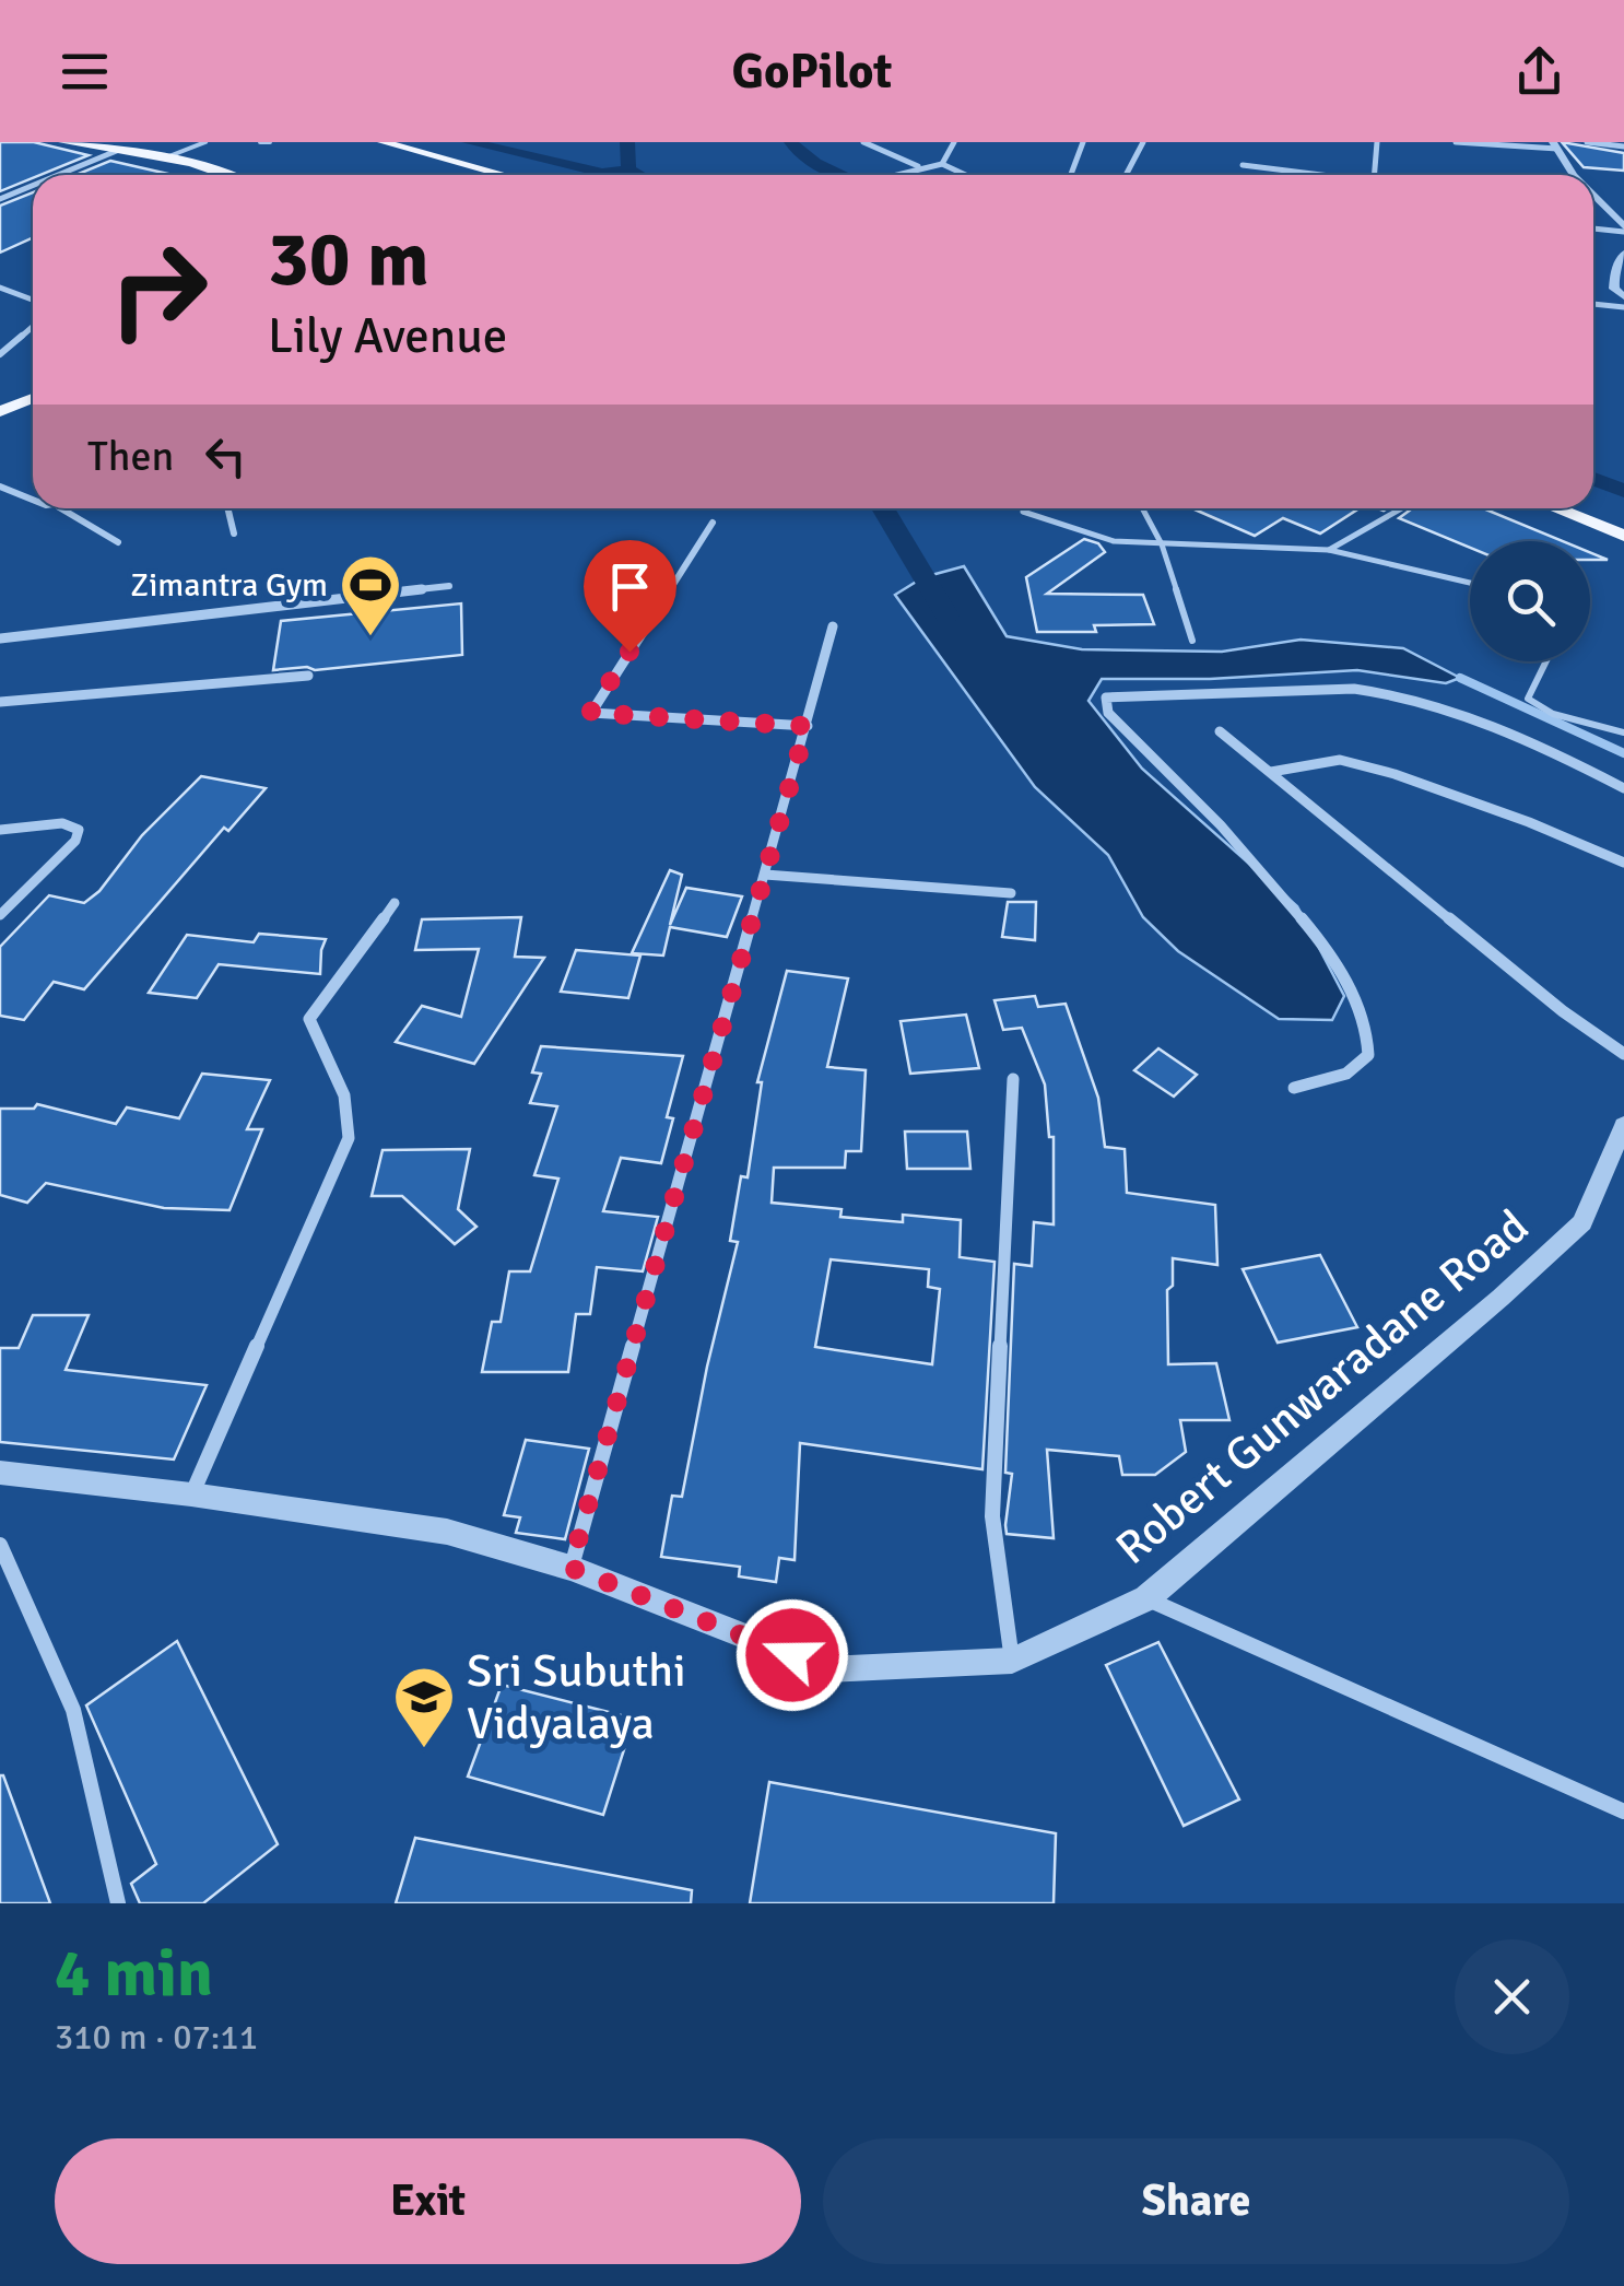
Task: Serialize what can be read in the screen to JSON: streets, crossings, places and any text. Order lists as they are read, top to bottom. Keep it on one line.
{"streets":{"street":["Robert Gunwaradane Road"]},"places":{"sports":["Zimantra Gym"],"school or university":["Sri Subuthi Vidyalaya"]},"page":{"header":"GoPilot","turn":["30 m","Lily Avenue"],"then":"Then","heading":["4 min","310 m · 07:11"],"buttons":["Exit","Share"]}}
